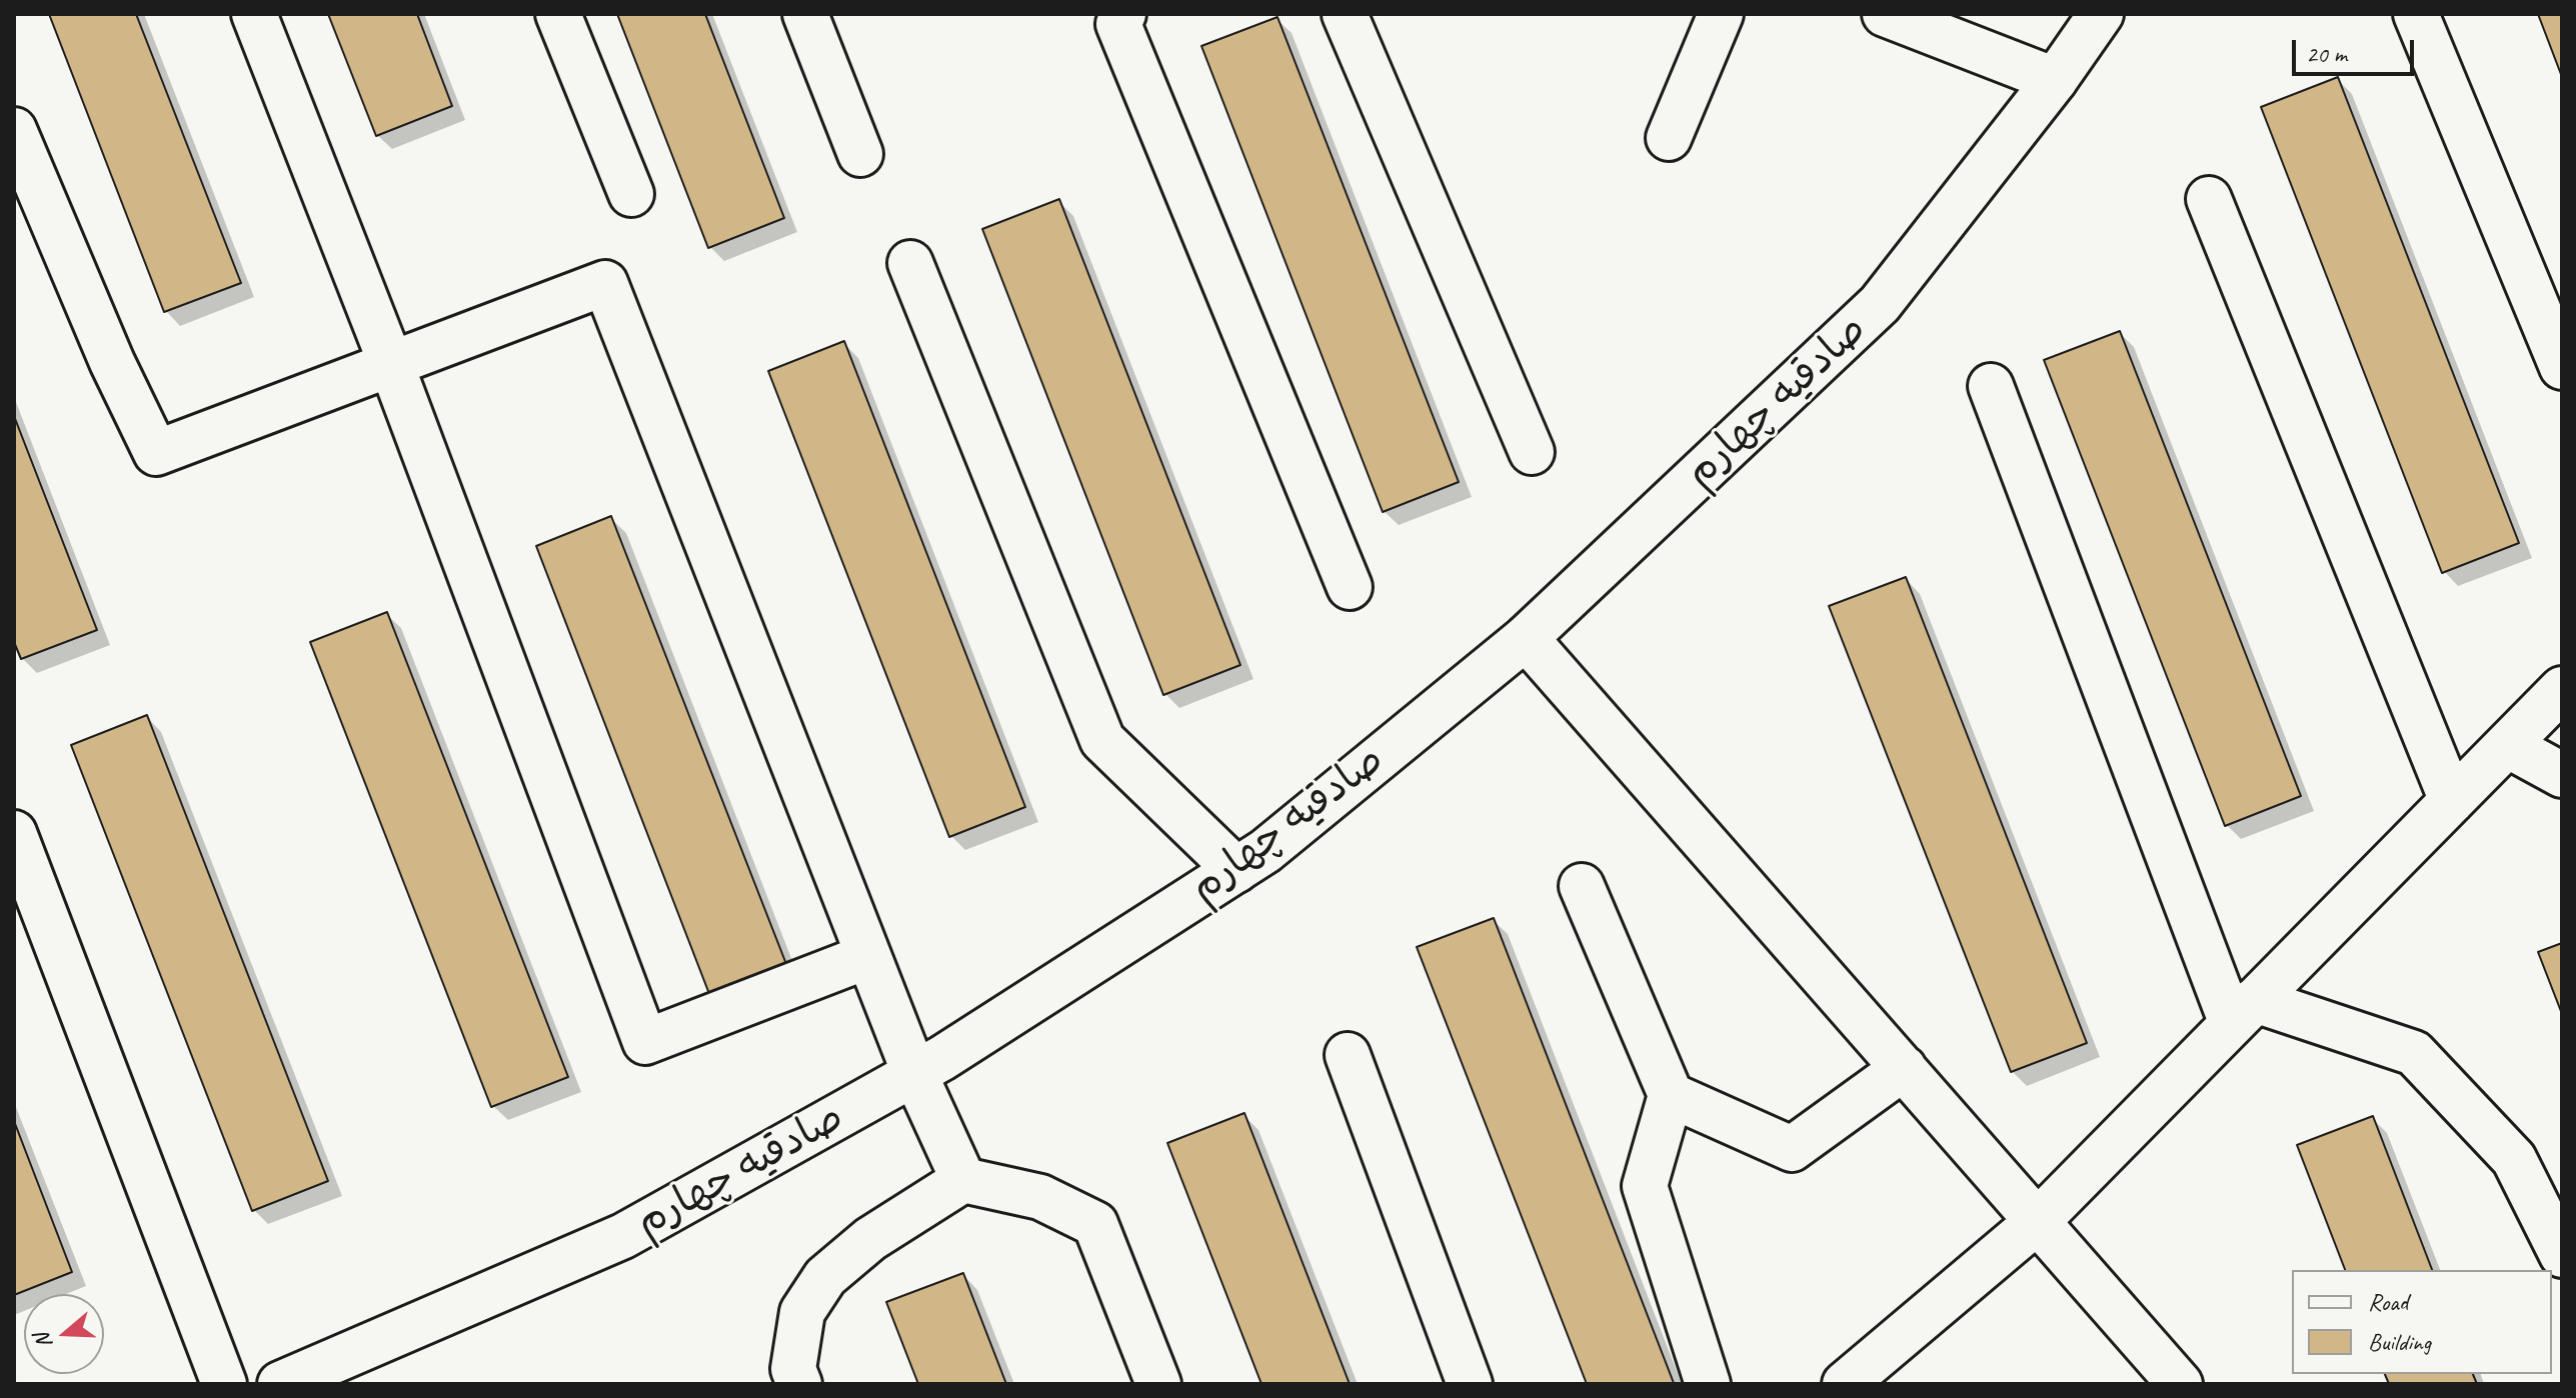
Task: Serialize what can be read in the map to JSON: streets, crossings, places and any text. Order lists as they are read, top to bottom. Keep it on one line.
{"streets":{"street":["صادقیه چهارم"]},"legend":["Road","Building"],"scale_bar":"20 m","north":"left"}
